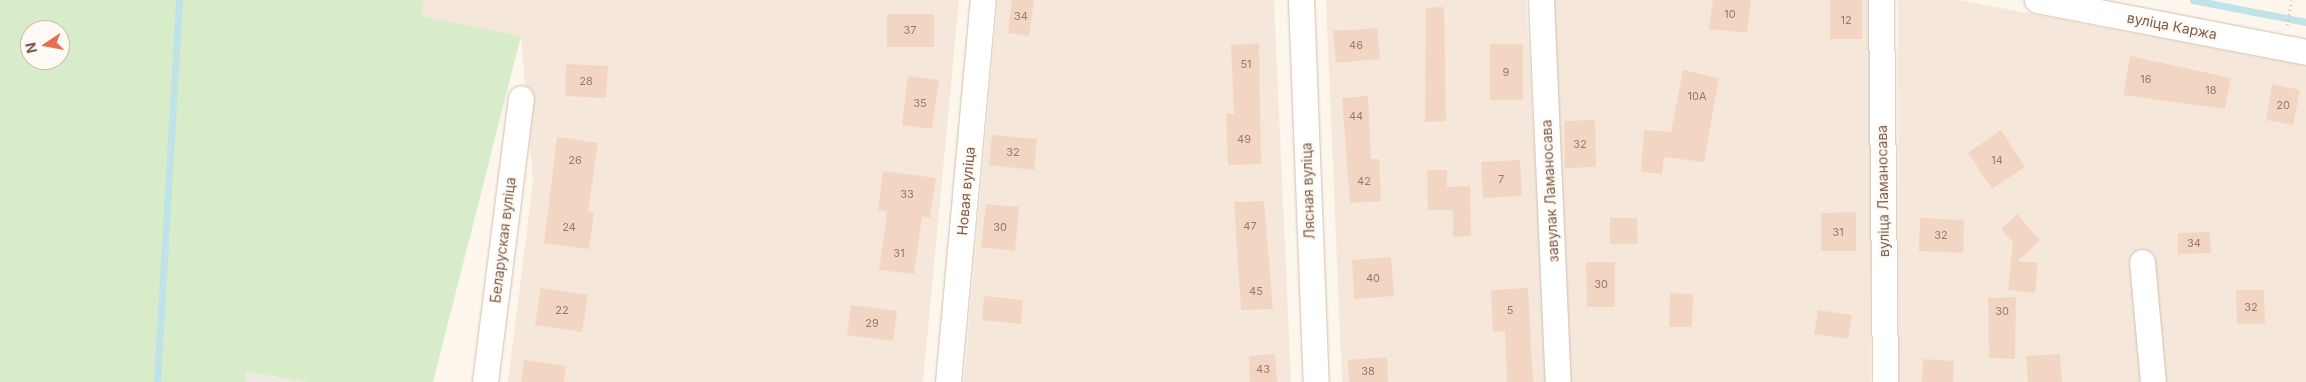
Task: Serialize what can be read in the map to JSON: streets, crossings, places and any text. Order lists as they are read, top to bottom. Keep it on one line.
{"streets":{"street":["вуліца Каржа","Новая вуліца","Лясная вуліца","завулак Ламаносава","вуліца Ламаносава","Беларуская вуліца"]},"house_numbers":["10","34","12","37","46","51","9","16","28","18","10А","35","20","44","49","32","32","26","14","7","42","33","47","24","30","31","32","34","31","40","30","45","32","22","5","30","29","43","38"],"north":"left"}
